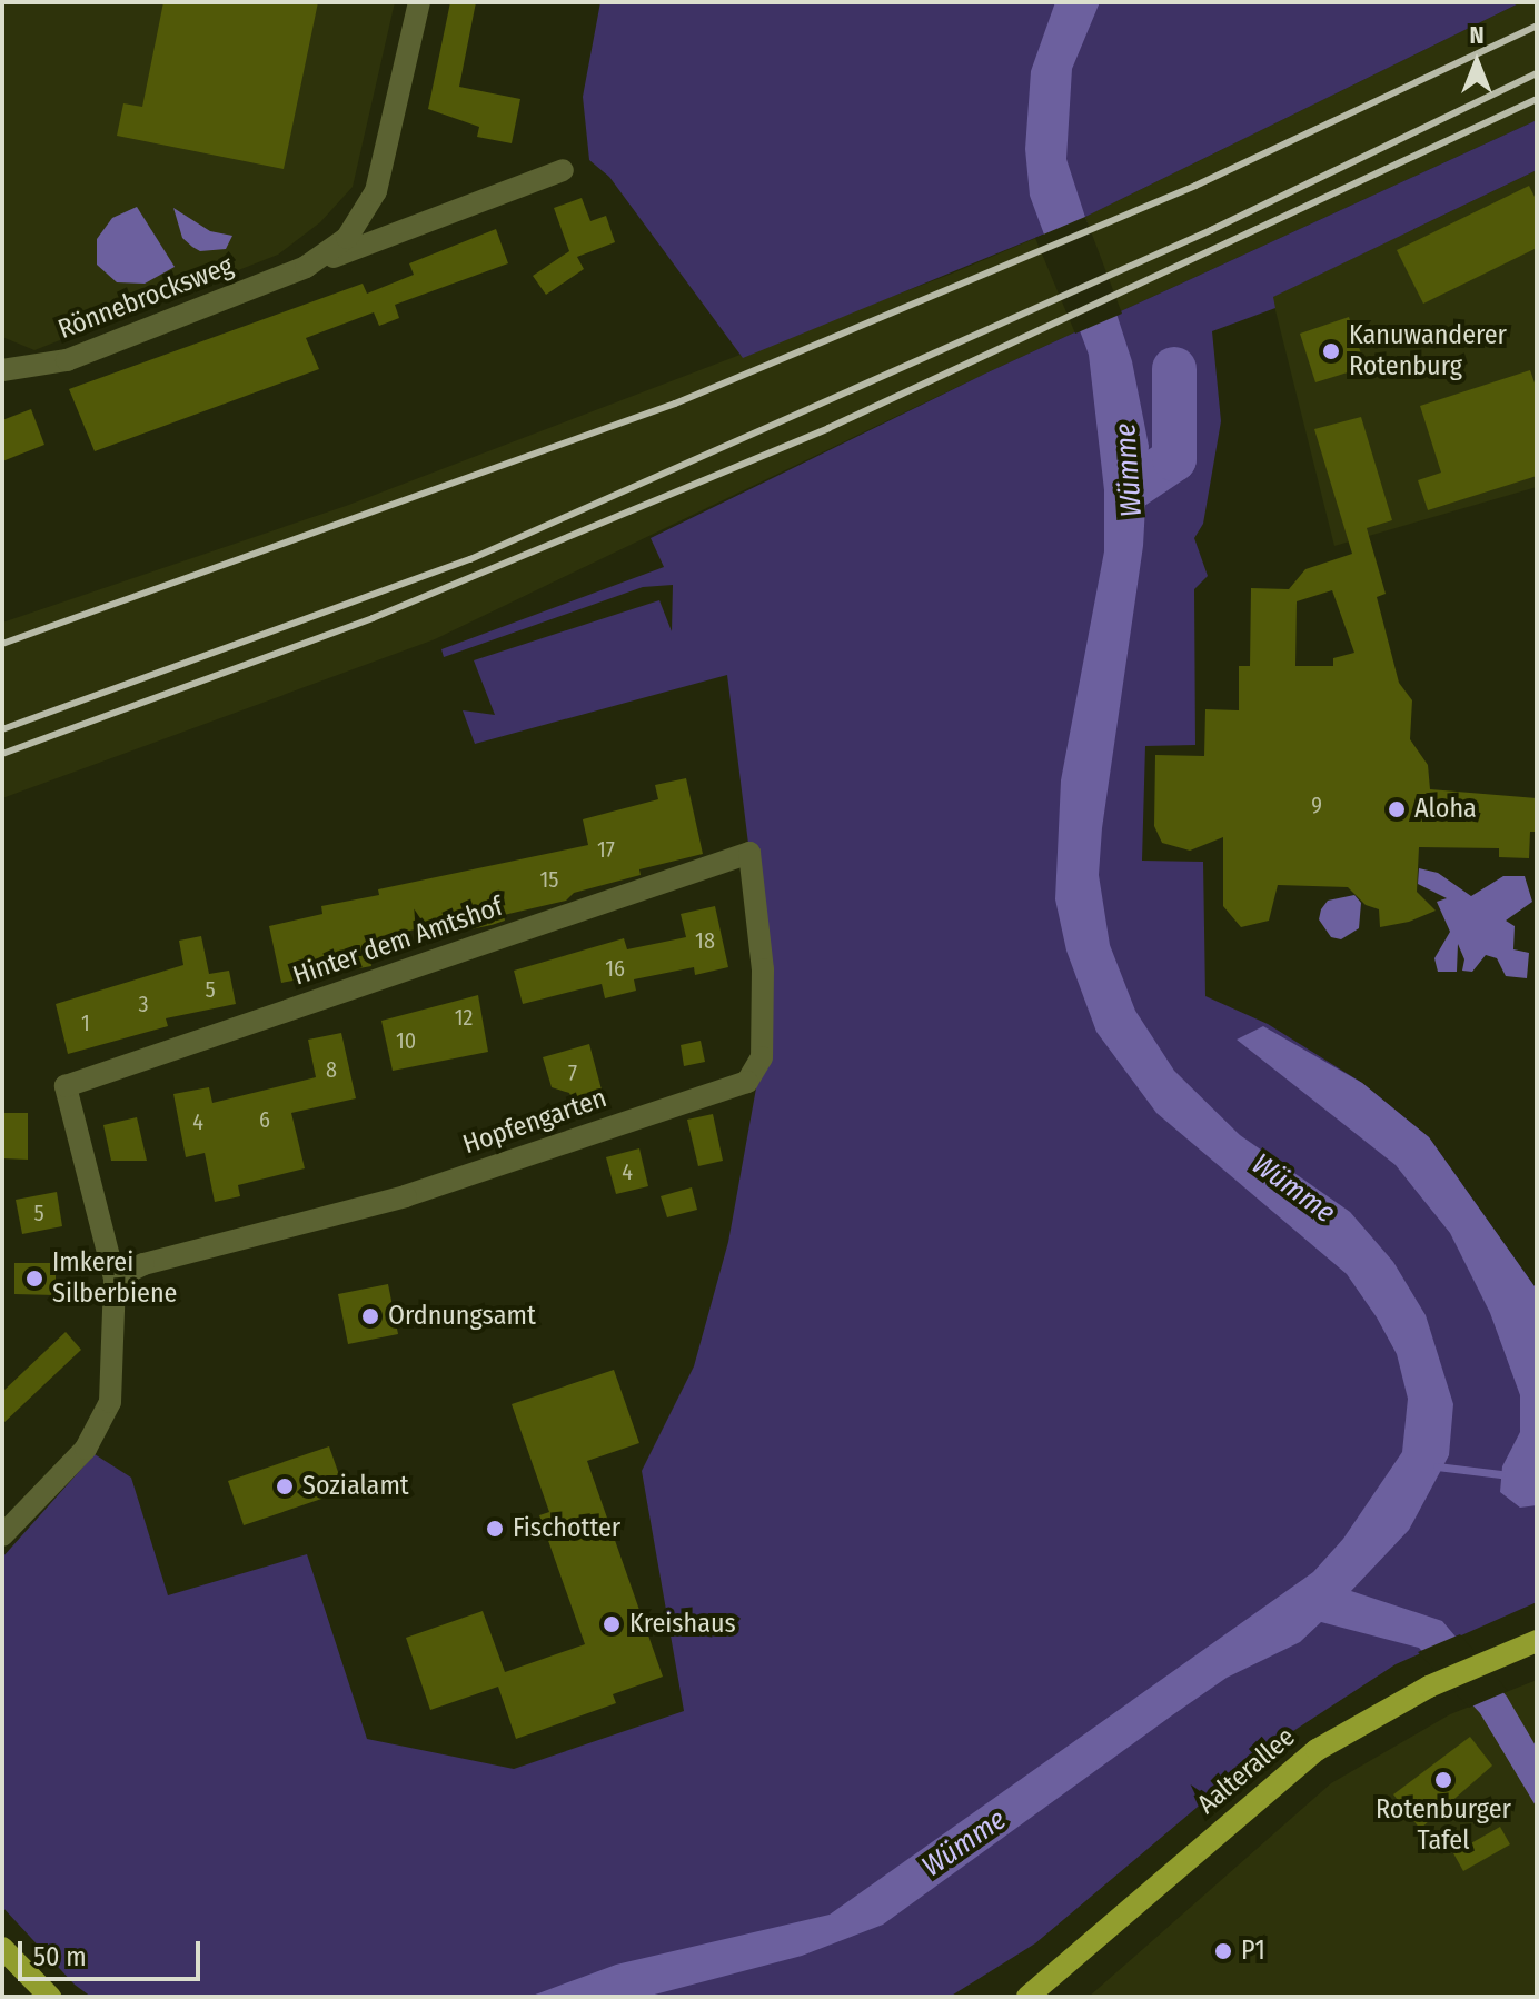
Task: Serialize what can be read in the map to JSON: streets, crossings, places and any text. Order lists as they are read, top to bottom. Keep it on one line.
{"streets":{"main road":["Aalterallee"],"street":["Rönnebrocksweg","Hinter dem Amtshof","Hopfengarten"]},"crossings":[["Hinter dem Amtshof","Hopfengarten"]],"water":["Wümme"],"places":["Kanuwanderer Rotenburg","Aloha","Imkerei Silberbiene","Ordnungsamt","Sozialamt","Fischotter","Kreishaus","Rotenburger Tafel","P1"],"house_numbers":["9","17","15","18","16","5","3","12","1","10","8","7","6","4","4","5"],"scale_bar":"50 m","north":"top"}
